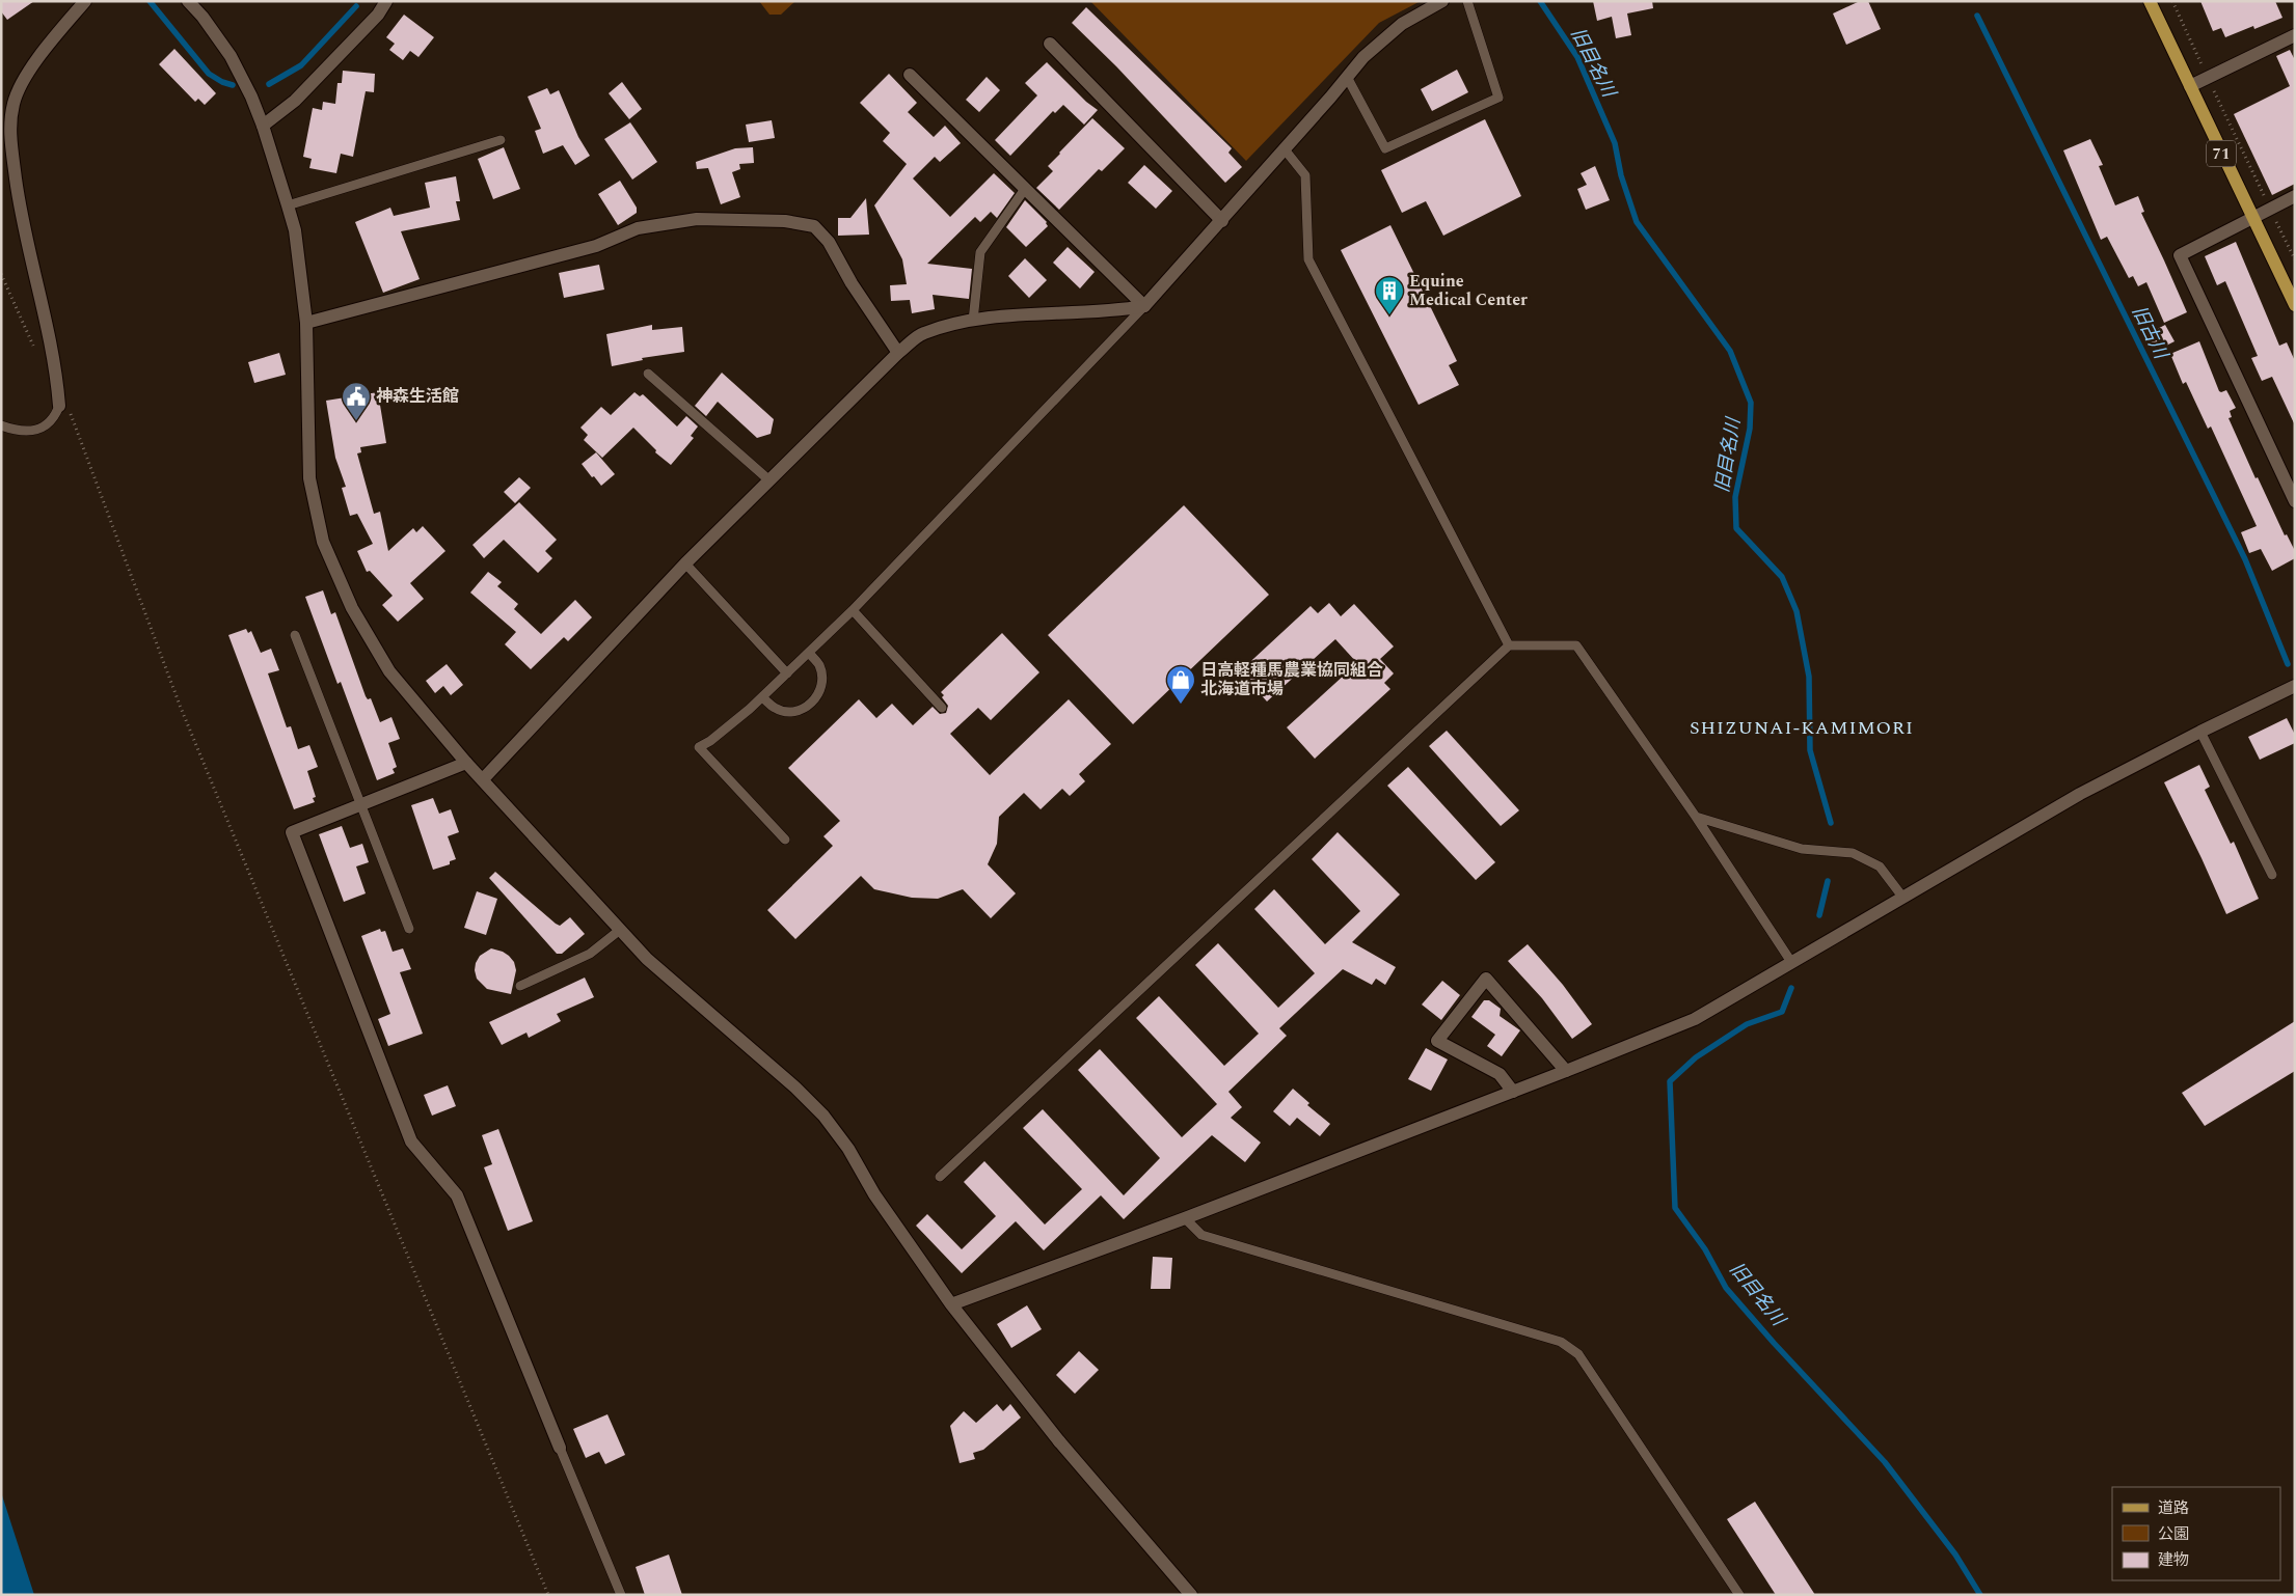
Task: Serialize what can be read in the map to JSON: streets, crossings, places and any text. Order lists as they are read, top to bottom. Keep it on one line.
{"streets":{"main road":["71"]},"districts":["SHIZUNAI-KAMIMORI"],"water":["旧目名川","旧古川"],"places":{"building":["Equine Medical Center"],"public building":["神森生活館"],"shop":["日高軽種馬農業協同組合 北海道市場"]},"legend":["道路","公園","建物"]}
